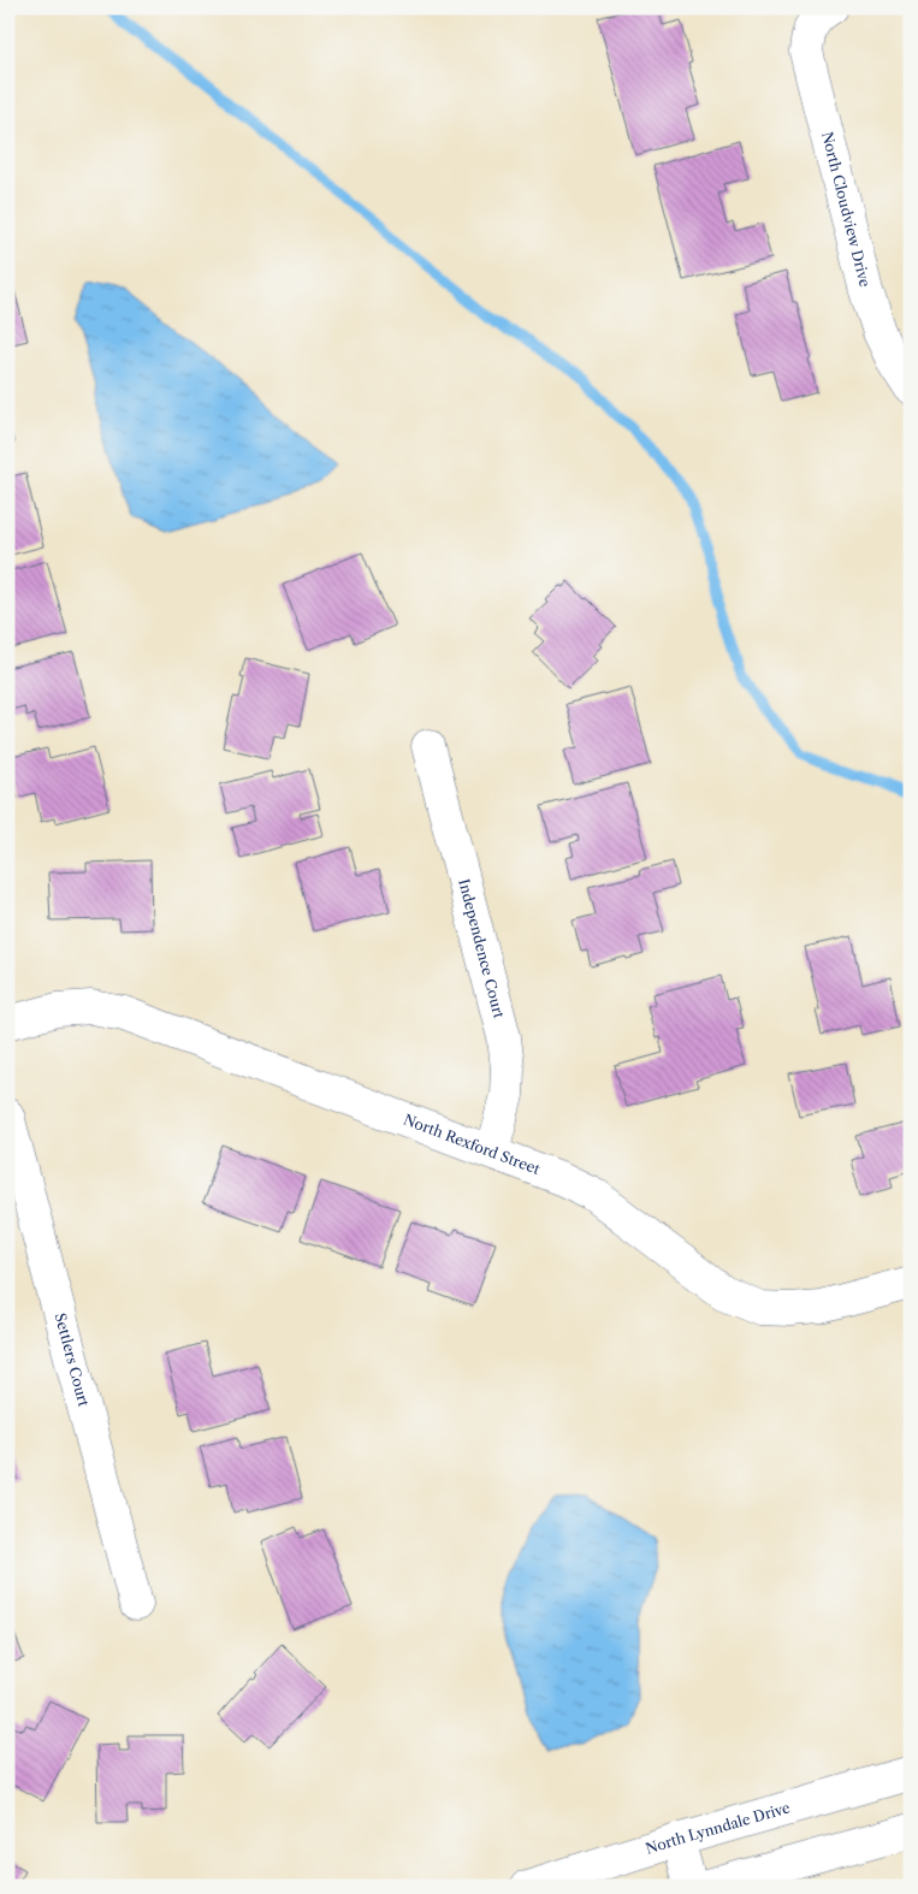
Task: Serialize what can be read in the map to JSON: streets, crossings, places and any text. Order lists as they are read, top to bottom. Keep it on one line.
{"streets":{"street":["North Cloudview Drive","Independence Court","North Rexford Street","Settlers Court","North Lynndale Drive"]},"crossings":[["Independence Court","North Rexford Street"]]}
